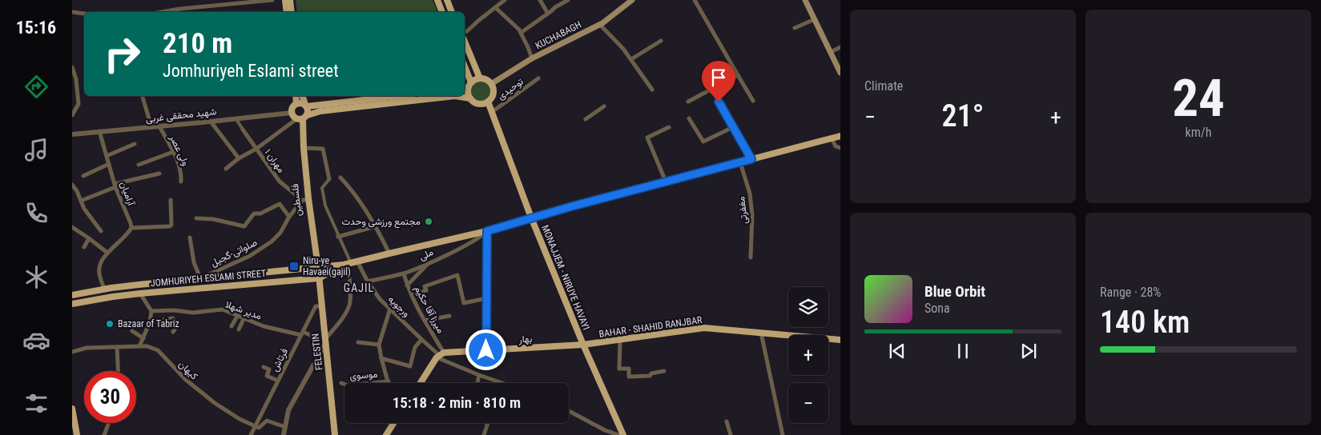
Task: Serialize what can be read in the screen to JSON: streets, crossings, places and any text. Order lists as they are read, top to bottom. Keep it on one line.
{"streets":{"main road":["KUCHABAGH","فلسطین","MONAJJEM - NIRUYE HAVAYI","JOMHURIYEH ESLAMI STREET","BAHAR - SHAHID RANJBAR","بهار","FELESTIN"],"street":["توحیدی","شهید محققی غربی","ولی عصر","مهران ۱","آرامیان","مغفرتی","صلواتی-گجیل","ملی","ورجویه","میرزا آقا حکیم","مدیر شهلا","فرتاش","کیهان","موسوی"]},"crossings":[["KUCHABAGH","MONAJJEM - NIRUYE HAVAYI"],["توحیدی","MONAJJEM - NIRUYE HAVAYI"],["شهید محققی غربی","ولی عصر"],["شهید محققی غربی","مهران ۱"],["شهید محققی غربی","آرامیان"],["شهید محققی غربی","فلسطین"],["مهران ۱","فلسطین"],["مهران ۱","صلواتی-گجیل"],["فلسطین","صلواتی-گجیل"],["فلسطین","JOMHURIYEH ESLAMI STREET"],["فلسطین","FELESTIN"],["مغفرتی","JOMHURIYEH ESLAMI STREET"],["صلواتی-گجیل","JOMHURIYEH ESLAMI STREET"],["ملی","JOMHURIYEH ESLAMI STREET"],["ملی","ورجویه"],["ملی","میرزا آقا حکیم"],["MONAJJEM - NIRUYE HAVAYI","JOMHURIYEH ESLAMI STREET"],["MONAJJEM - NIRUYE HAVAYI","BAHAR - SHAHID RANJBAR"],["MONAJJEM - NIRUYE HAVAYI","بهار"],["JOMHURIYEH ESLAMI STREET","ورجویه"],["JOMHURIYEH ESLAMI STREET","FELESTIN"],["ورجویه","میرزا آقا حکیم"],["ورجویه","بهار"],["ورجویه","موسوی"],["میرزا آقا حکیم","بهار"],["مدیر شهلا","فرتاش"],["BAHAR - SHAHID RANJBAR","بهار"],["FELESTIN","فرتاش"],["فرتاش","کیهان"]],"districts":["GAJIL"],"places":{"other":["مجتمع ورزشی وحدت","Bazaar of Tabriz"],"transit":["Niru-ye Havaei(gajil)"]},"page":{"tabs":"15:16","tile":["Climate",["24","km/h"],["Range · 28%","140 km"]],"turn":["210 m","Jomhuriyeh Eslami street"],"heat":["−","21°","+"],"song":["Blue Orbit","Sona"],"map_buttons":["+","−"],"limit":"30","trip":"15:18 · 2 min · 810 m"}}
